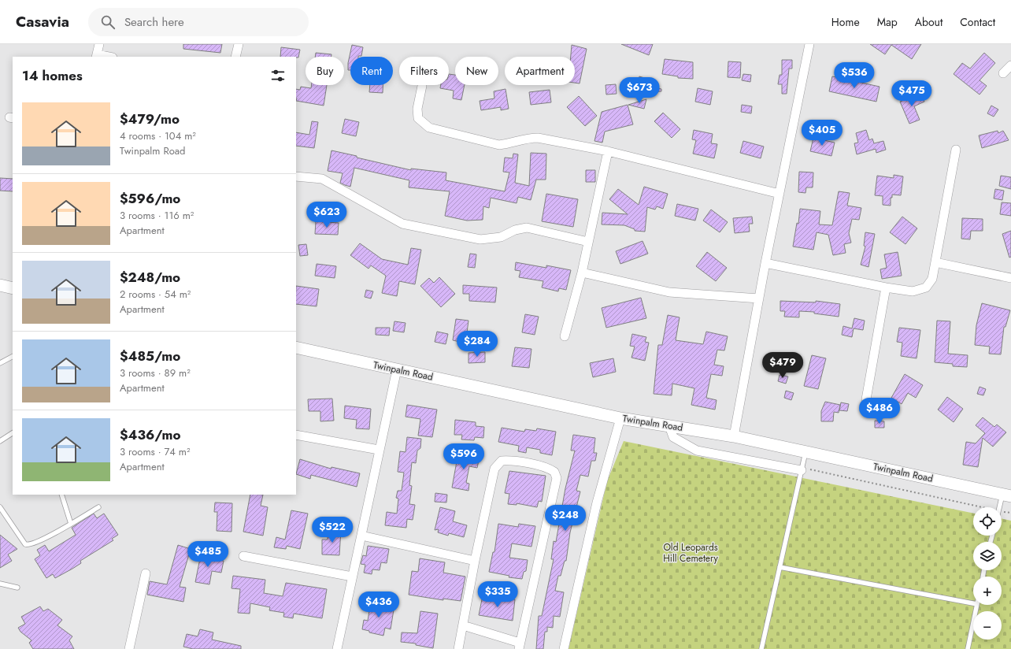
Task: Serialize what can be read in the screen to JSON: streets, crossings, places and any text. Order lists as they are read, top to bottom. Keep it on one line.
{"streets":{"main road":["Twinpalm Road"]},"parks":["Old Leopards Hill Cemetery"],"page":{"header":"Casavia","search":"Search here","nav":["Home","Map","About","Contact"],"chip":["Buy","Rent","Filters","New","Apartment"],"heading":"14 homes","price":["$536","$673","$475","$405","$623","$284","$479","$486","$596","$248","$522","$485","$335","$436"],"list":[{"name":"$479/mo","note":"4 rooms · 104 m² · Twinpalm Road"},{"name":"$596/mo","note":"3 rooms · 116 m² · Apartment"},{"name":"$248/mo","note":"2 rooms · 54 m² · Apartment"},{"name":"$485/mo","note":"3 rooms · 89 m² · Apartment"},{"name":"$436/mo","note":"3 rooms · 74 m² · Apartment"}],"map_buttons":["+","−"]}}
